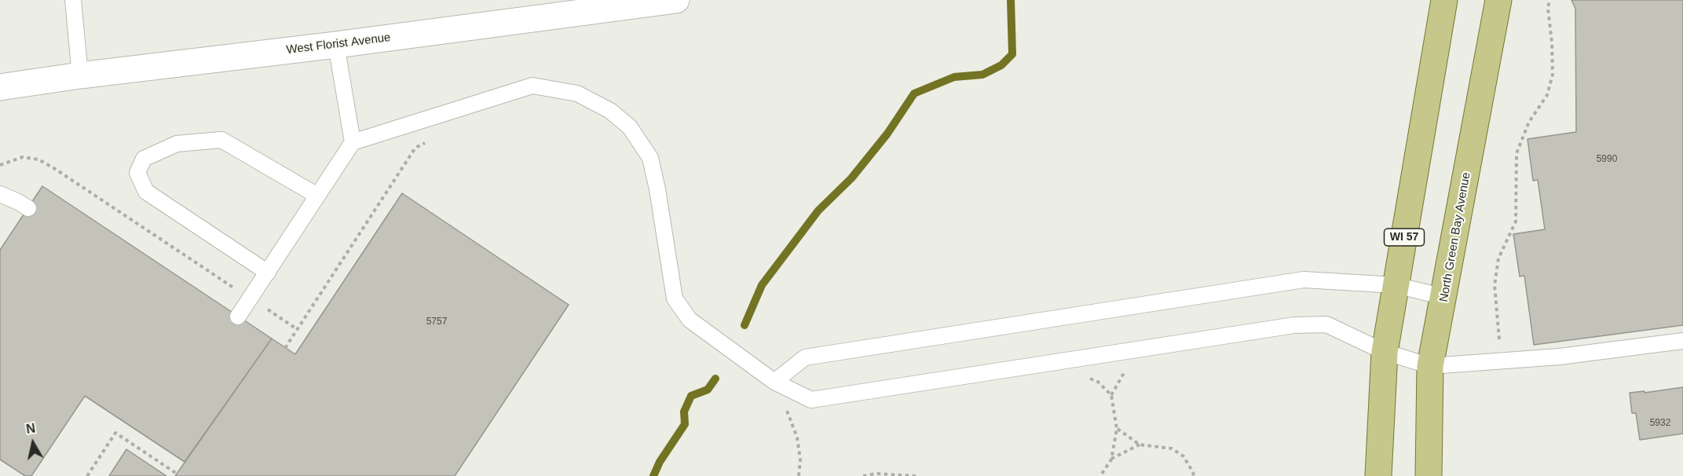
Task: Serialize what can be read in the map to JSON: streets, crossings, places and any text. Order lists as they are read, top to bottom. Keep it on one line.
{"streets":{"main road":["WI 57","North Green Bay Avenue"],"street":["West Florist Avenue"]},"house_numbers":["5990","5757","5932"],"north":"top"}
